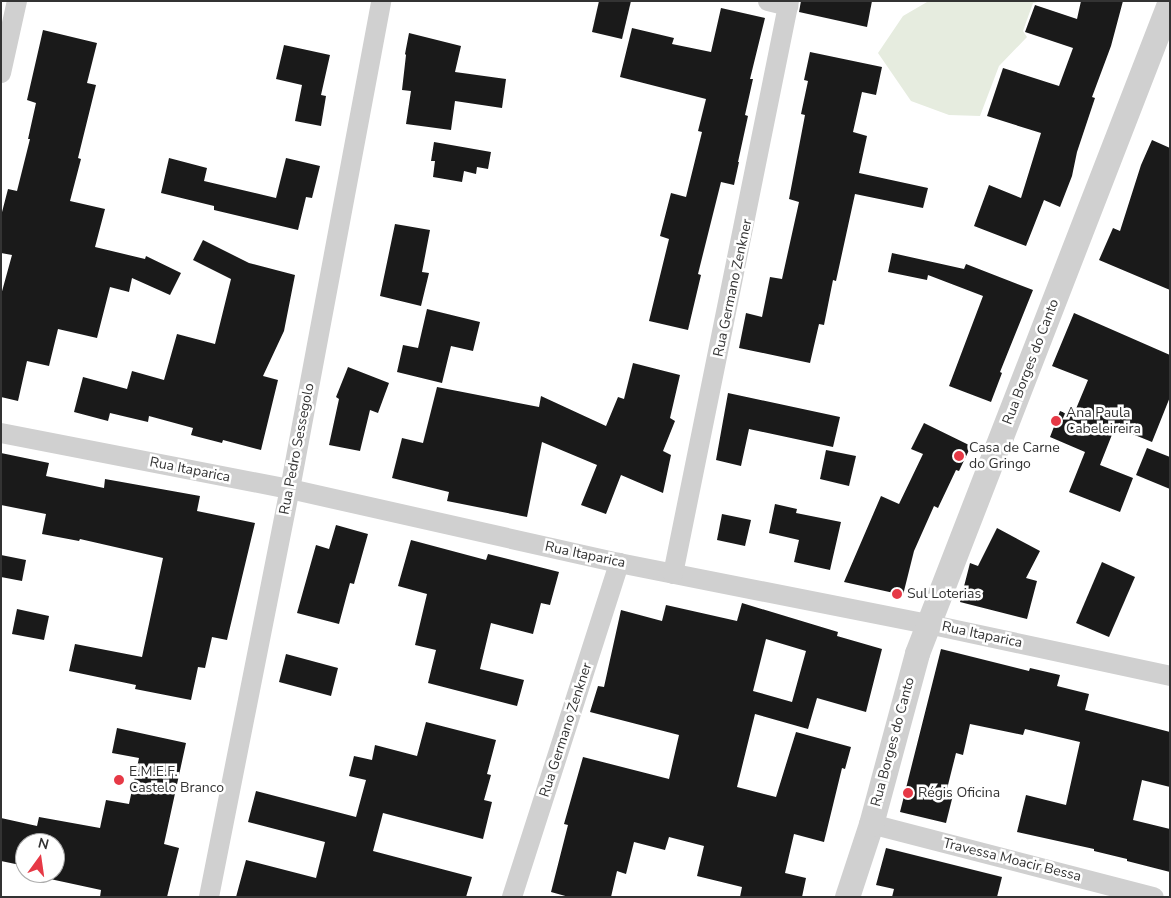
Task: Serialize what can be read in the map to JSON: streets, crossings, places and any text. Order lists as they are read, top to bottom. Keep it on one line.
{"streets":{"street":["Rua Germano Zenkner","Rua Borges do Canto","Rua Pedro Sessegolo","Rua Itaparica","Travessa Moacir Bessa"]},"crossings":[["Rua Germano Zenkner","Rua Itaparica"],["Rua Borges do Canto","Rua Itaparica"],["Rua Borges do Canto","Travessa Moacir Bessa"],["Rua Pedro Sessegolo","Rua Itaparica"]],"places":["Ana Paula Cabeleireira","Casa de Carne do Gringo","Sul Loterias","E.M.E.F. Castelo Branco","Régis Oficina"],"north":"top"}
